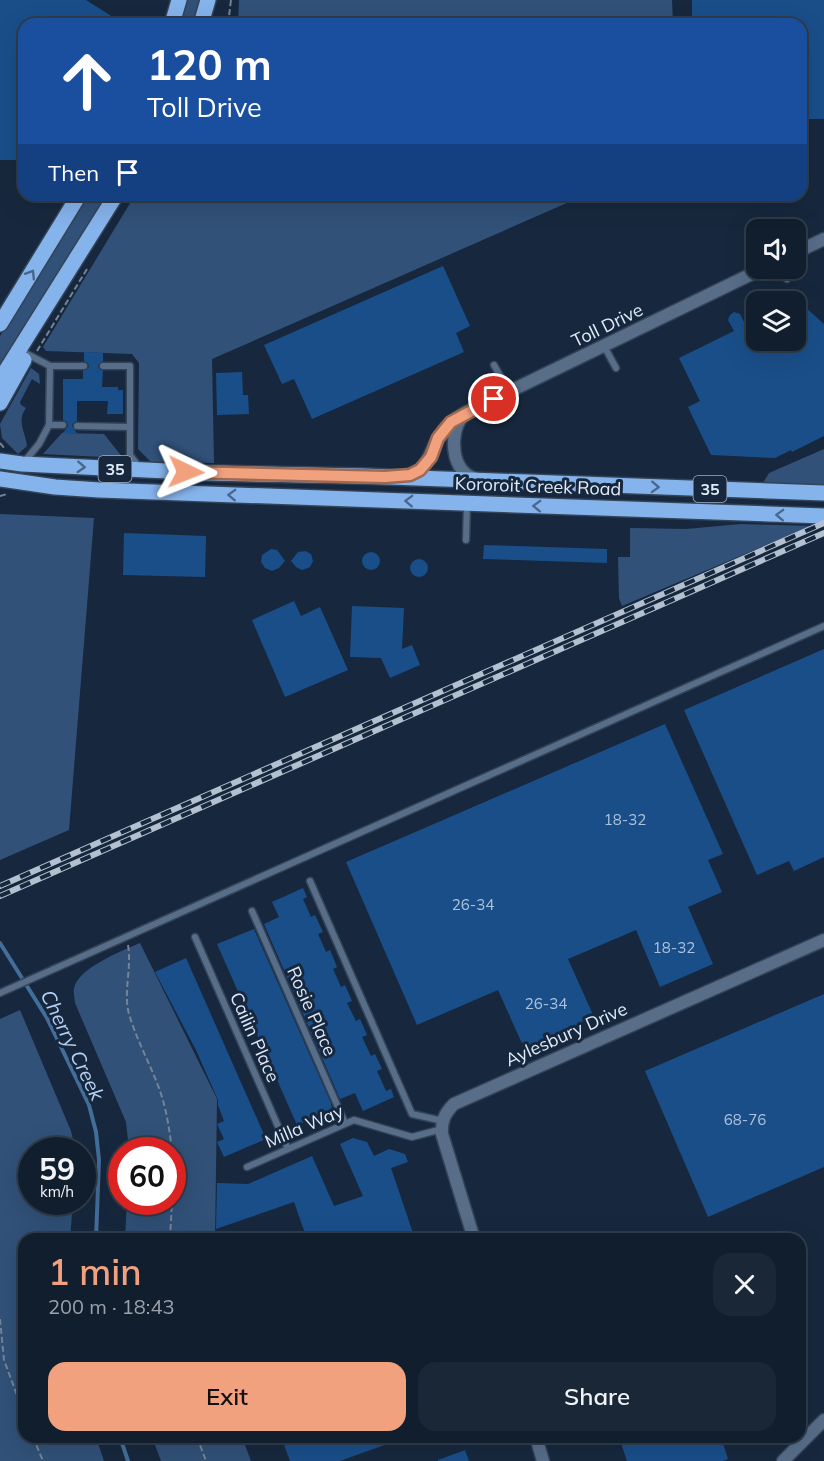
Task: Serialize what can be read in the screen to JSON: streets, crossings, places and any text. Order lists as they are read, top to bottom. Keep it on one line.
{"streets":{"main road":["35","Kororoit Creek Road"],"street":["Toll Drive","Aylesbury Drive"],"lane":["Rosie Place","Cailin Place","Milla Way"]},"crossings":[["Toll Drive","Kororoit Creek Road"],["Rosie Place","Milla Way"],["Aylesbury Drive","Milla Way"],["Cailin Place","Milla Way"]],"water":["Cherry Creek"],"house_numbers":["18-32","26-34","18-32","26-34","68-76"],"page":{"turn":["120 m","Toll Drive"],"then":"Then","speed":"59 km/h","limit":"60","heading":["1 min","200 m · 18:43"],"buttons":["Exit","Share"]}}
